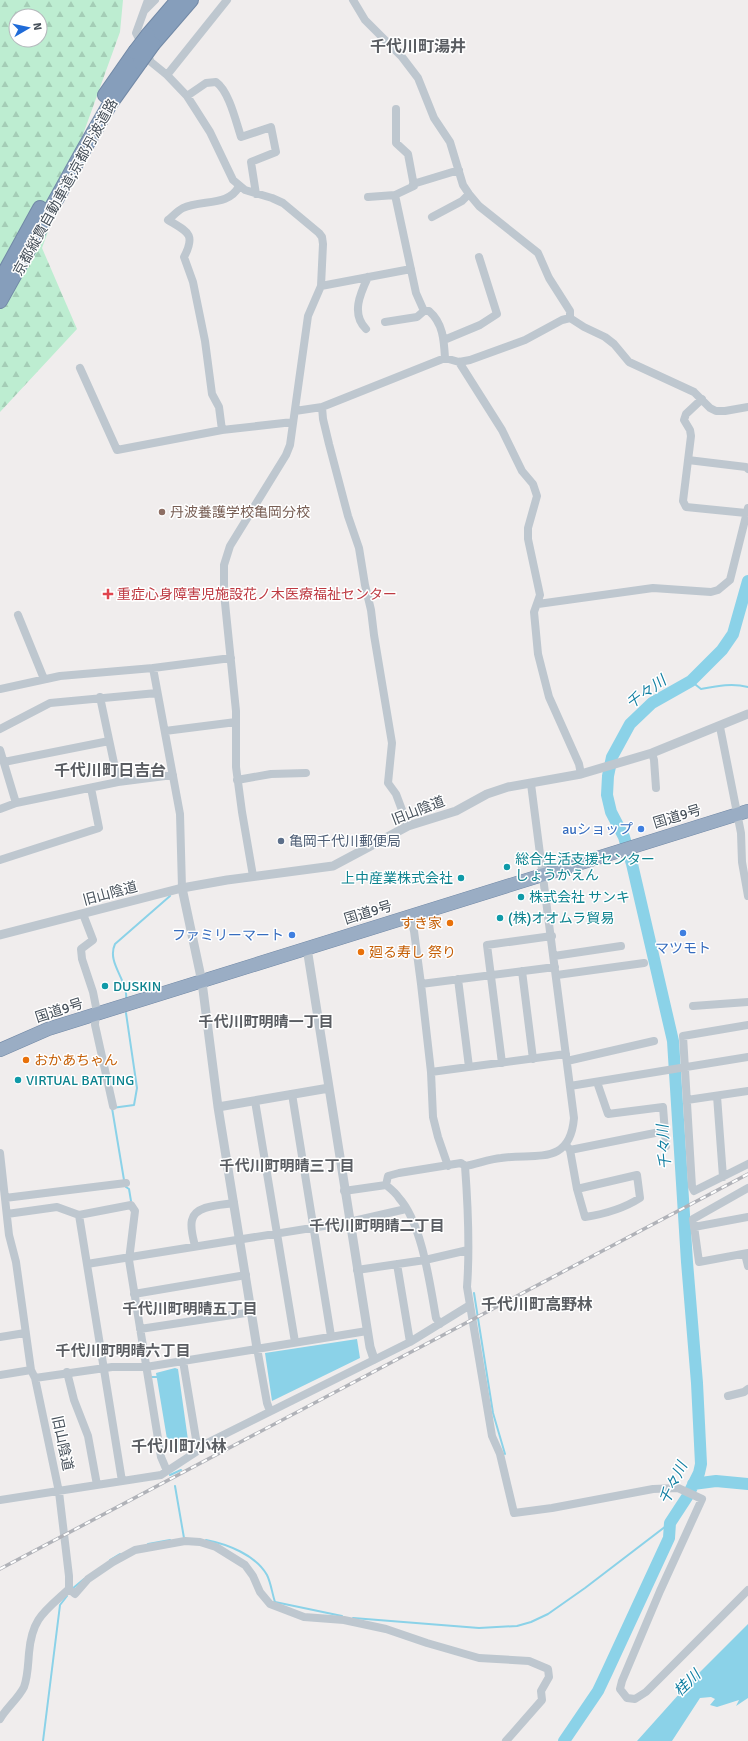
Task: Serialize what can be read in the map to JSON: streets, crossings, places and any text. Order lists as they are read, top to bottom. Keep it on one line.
{"streets":{"highway":["京都縦貫自動車道;京都丹波道路","国道9号"],"street":["旧山陰道"]},"districts":["千代川町湯井","千代川町日吉台","千代川町明晴一丁目","千代川町明晴三丁目","千代川町明晴二丁目","千代川町高野林","千代川町明晴五丁目","千代川町明晴六丁目","千代川町小林"],"water":["千々川","桂川"],"places":{"other":["丹波養護学校亀岡分校","auショップ","亀岡千代川郵便局","総合生活支援センター しょうかえん","上中産業株式会社","株式会社 サンキ","(株)オオムラ貿易","すき家","マツモト","ファミリーマート","廻る寿し 祭り","DUSKIN","おかあちゃん","VIRTUAL BATTING"],"health":["重症心身障害児施設花ノ木医療福祉センター"]},"north":"right"}
